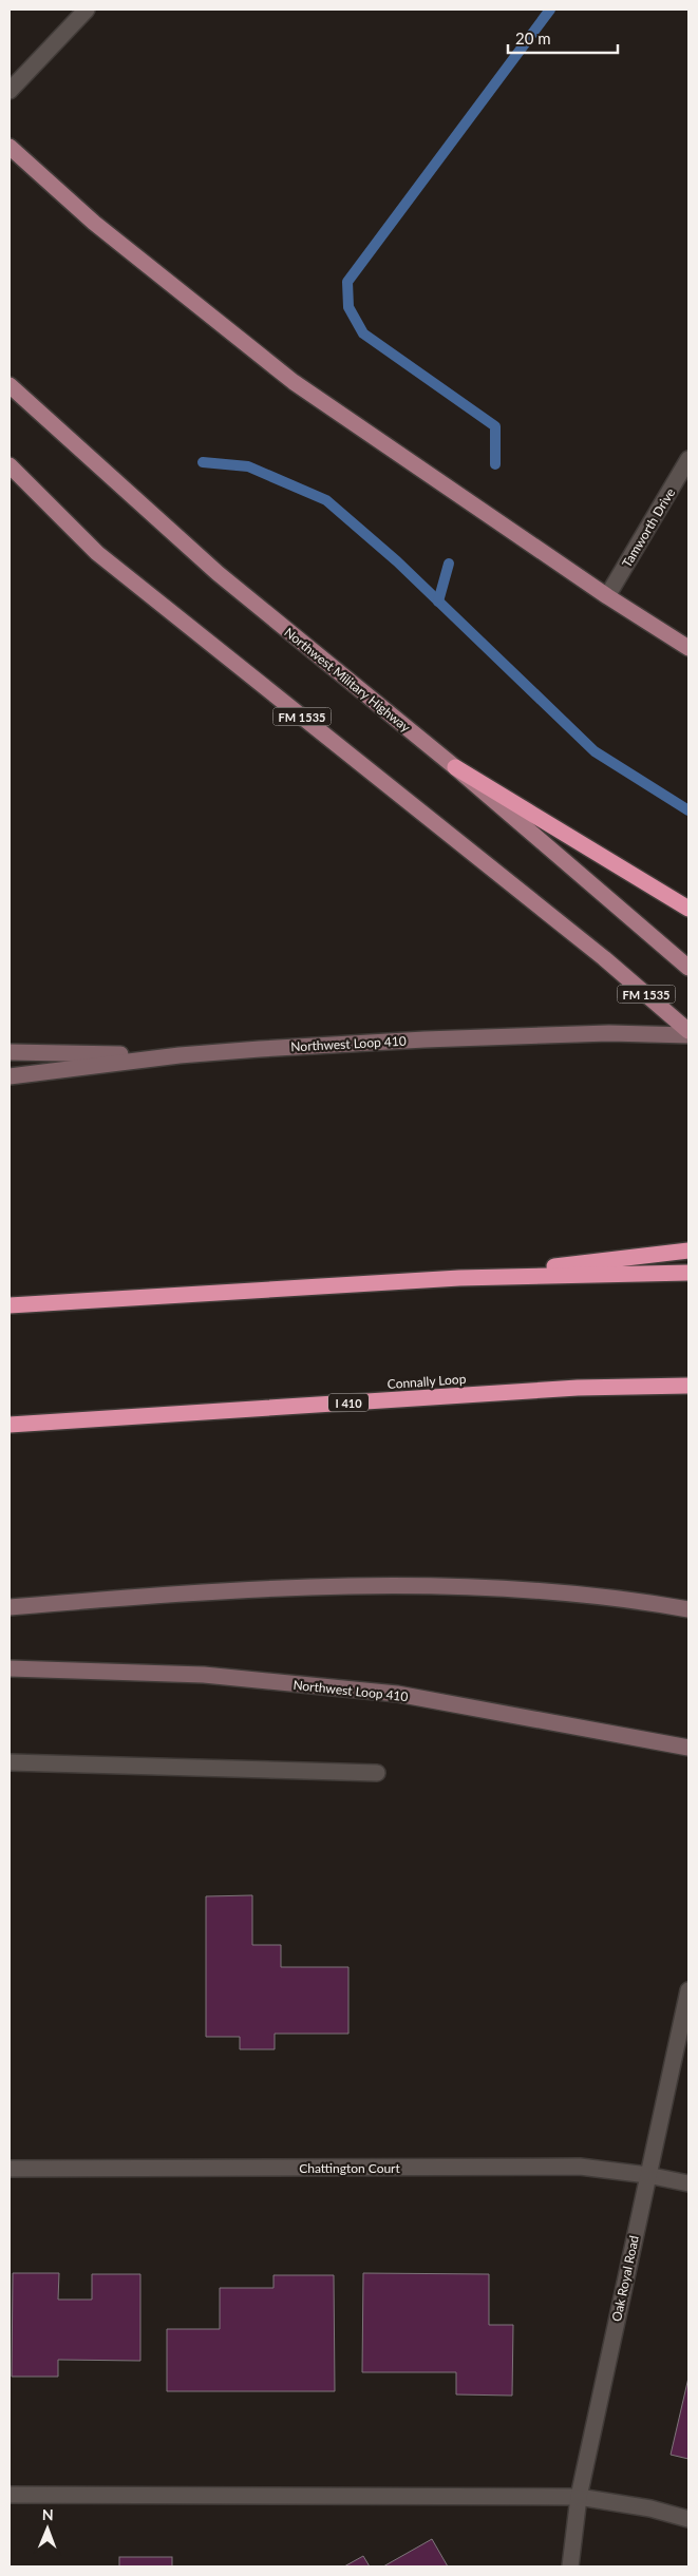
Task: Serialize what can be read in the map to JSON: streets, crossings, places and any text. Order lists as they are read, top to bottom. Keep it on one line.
{"streets":{"highway":["Connally Loop","I 410"],"main road":["Northwest Military Highway","FM 1535","Northwest Loop 410"],"street":["Tamworth Drive","Chattington Court","Oak Royal Road"]},"crossings":[["FM 1535","Northwest Loop 410"],["Chattington Court","Oak Royal Road"]],"scale_bar":"20 m","north":"top"}
